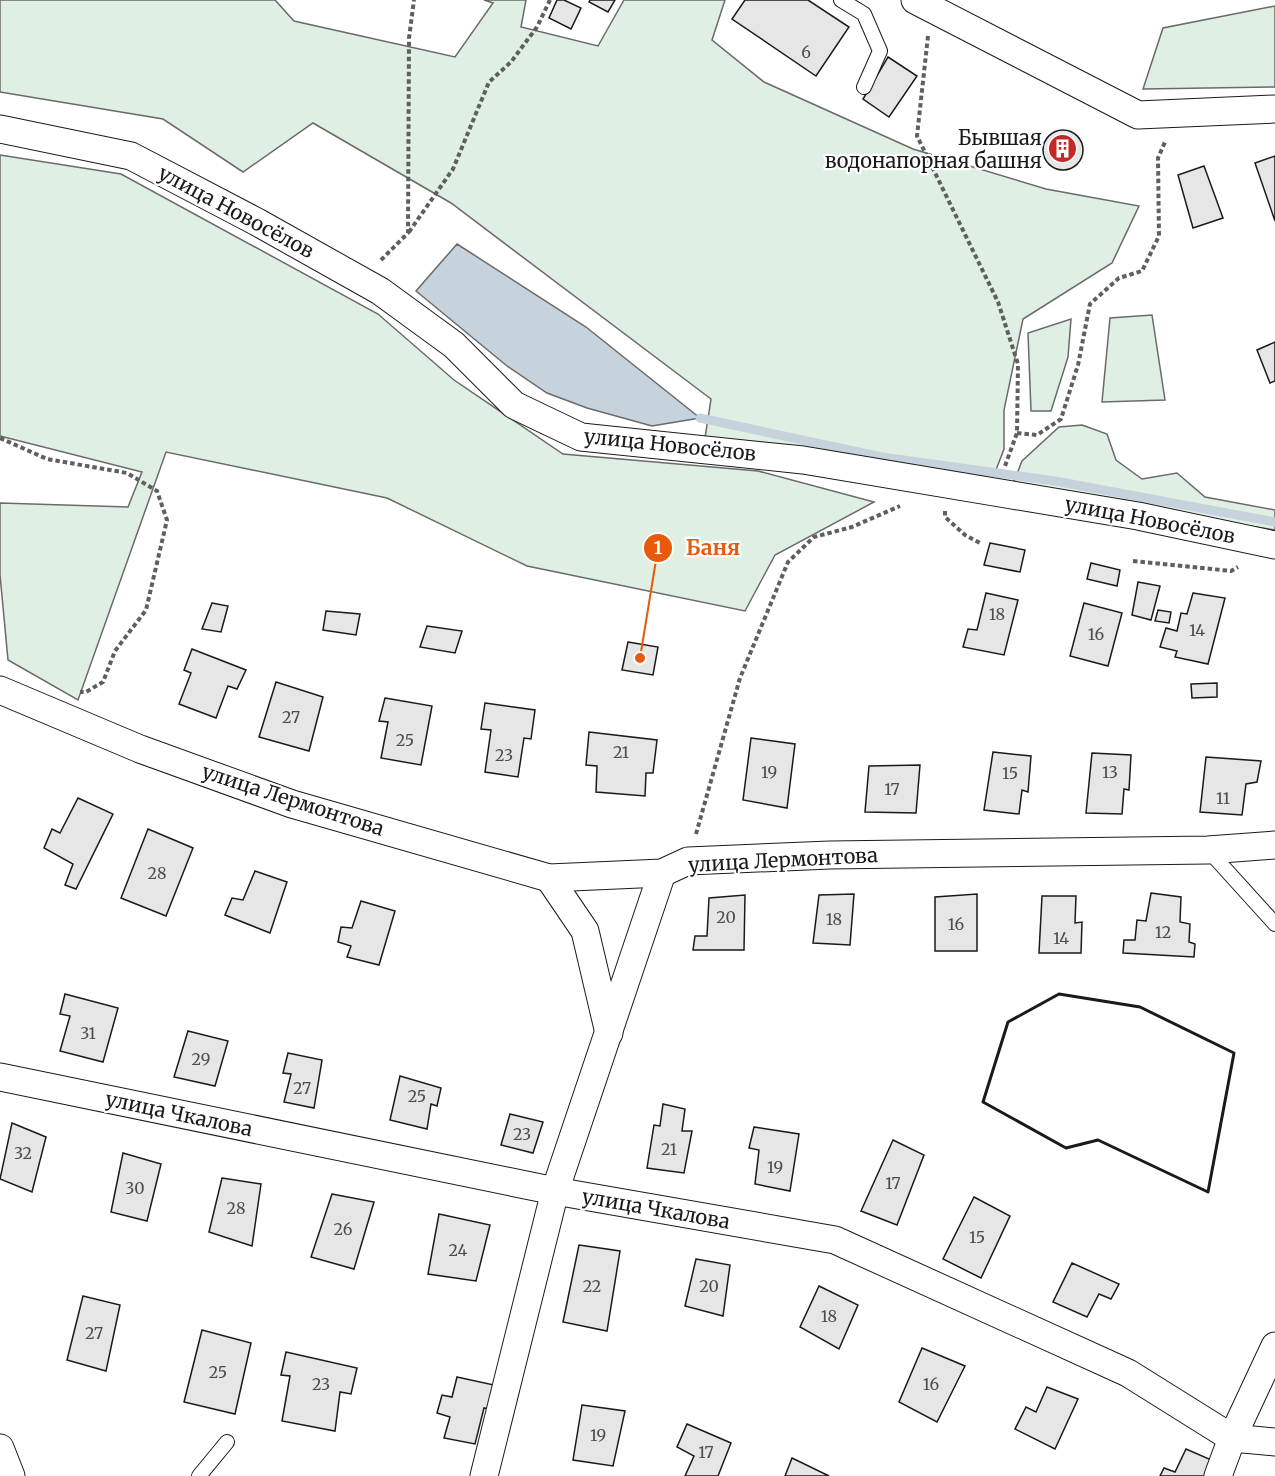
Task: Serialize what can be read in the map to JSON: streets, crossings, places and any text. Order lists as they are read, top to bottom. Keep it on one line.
{"streets":{"street":["улица Новосёлов","улица Лермонтова","улица Чкалова"]},"places":{"building":["Бывшая водонапорная башня"],"other":["Баня"]},"house_numbers":["6","18","14","16","27","25","21","23","19","13","15","17","11","28","20","18","16","12","14","31","29","27","25","23","21","32","19","17","30","28","26","15","24","22","20","18","27","25","23","16","19","17"]}
